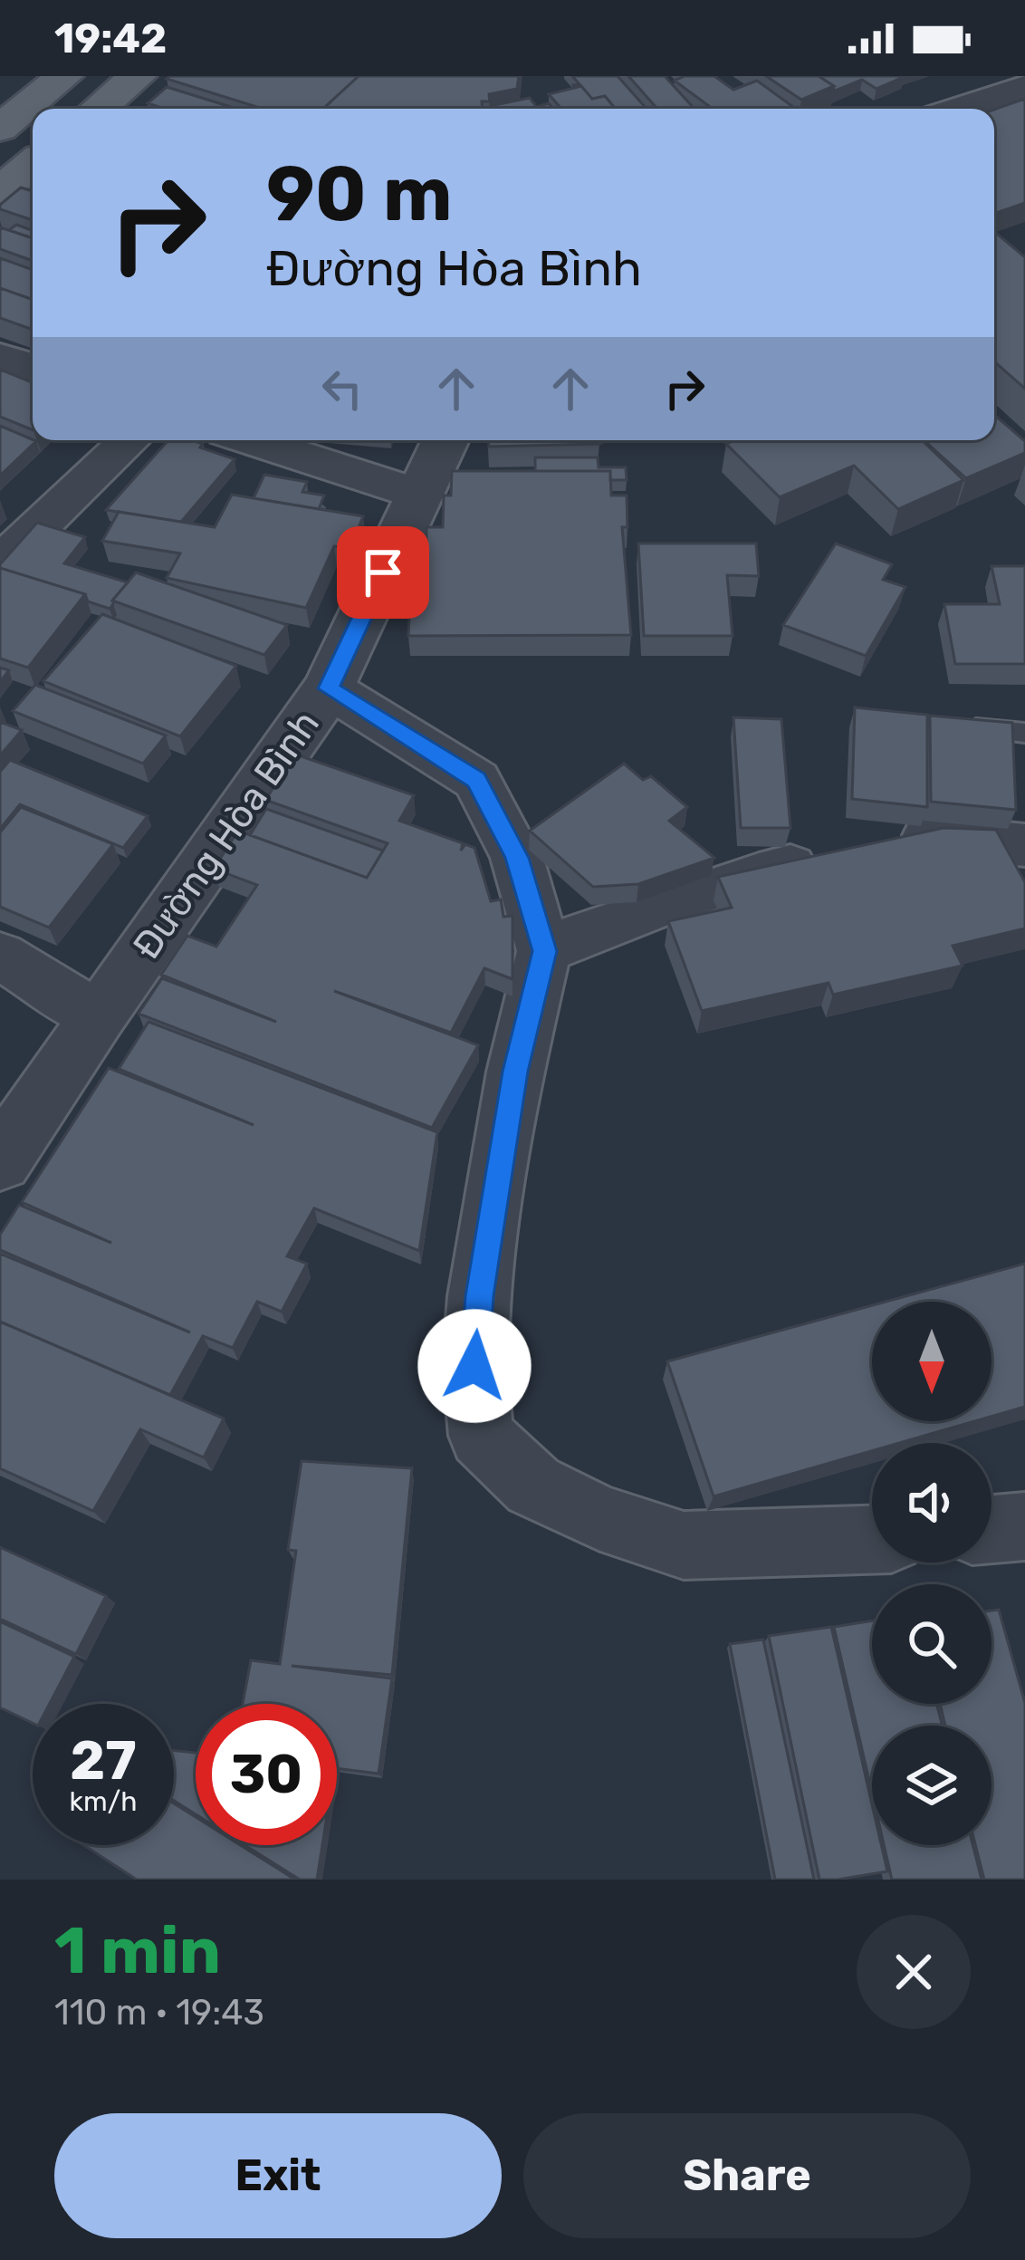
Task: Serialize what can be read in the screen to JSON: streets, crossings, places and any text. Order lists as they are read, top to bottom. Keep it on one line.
{"streets":{"street":["Đường Hòa Bình"]},"north":"bottom","page":{"status":"19:42","turn":["90 m","Đường Hòa Bình"],"speed":"27 km/h","limit":"30","heading":["1 min","110 m · 19:43"],"buttons":["Exit","Share"]}}
